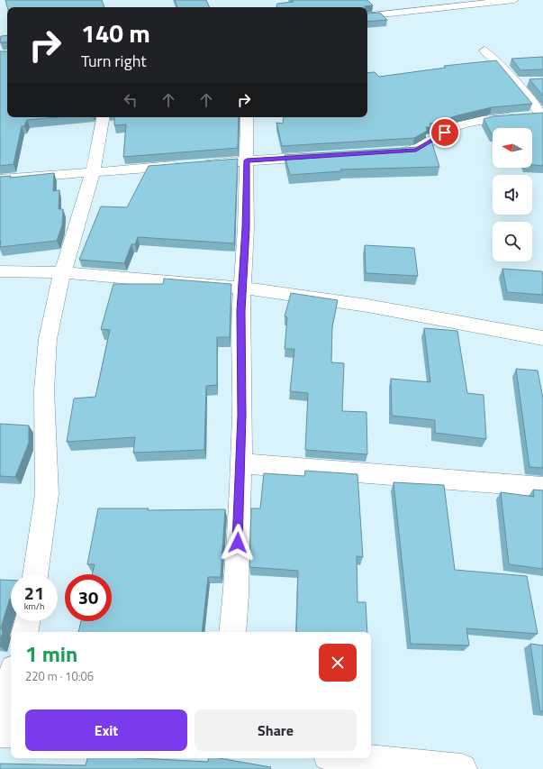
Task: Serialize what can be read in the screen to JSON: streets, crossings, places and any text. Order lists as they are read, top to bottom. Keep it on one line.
{"north":"left","page":{"turn":["140 m","Turn right"],"speed":"21 km/h","limit":"30","heading":["1 min","220 m · 10:06"],"buttons":["Exit","Share"]}}
